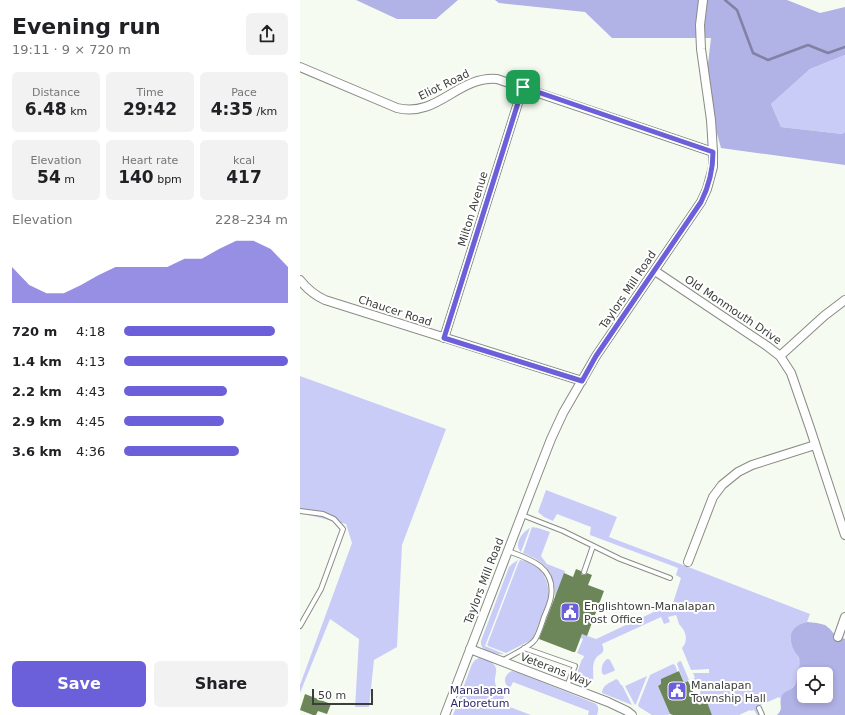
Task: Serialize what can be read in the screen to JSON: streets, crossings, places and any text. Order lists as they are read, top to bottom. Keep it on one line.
{"streets":{"street":["Eliot Road","Milton Avenue","Taylors Mill Road","Old Monmouth Drive","Chaucer Road","Veterans Way"]},"crossings":[["Eliot Road","Milton Avenue"],["Eliot Road","Taylors Mill Road"],["Milton Avenue","Chaucer Road"],["Taylors Mill Road","Old Monmouth Drive"],["Taylors Mill Road","Chaucer Road"],["Taylors Mill Road","Veterans Way"]],"parks":["Manalapan Arboretum"],"places":{"public building":["Englishtown-Manalapan Post Office","Manalapan Township Hall"]},"scale_bar":"50 m","page":{"heading":["Evening run","19:11 · 9 × 720 m"],"stats":[["Distance","6.48 km"],["Time","29:42"],["Pace","4:35 /km"],["Elevation","54 m"],["Heart rate","140 bpm"],["kcal","417"]],"chart":["Elevation","228–234 m"],"list":[{"name":"720 m","note":"4:18"},{"name":"1.4 km","note":"4:13"},{"name":"2.2 km","note":"4:43"},{"name":"2.9 km","note":"4:45"},{"name":"3.6 km","note":"4:36"}],"buttons":["Save","Share"],"scale":"50 m"}}
